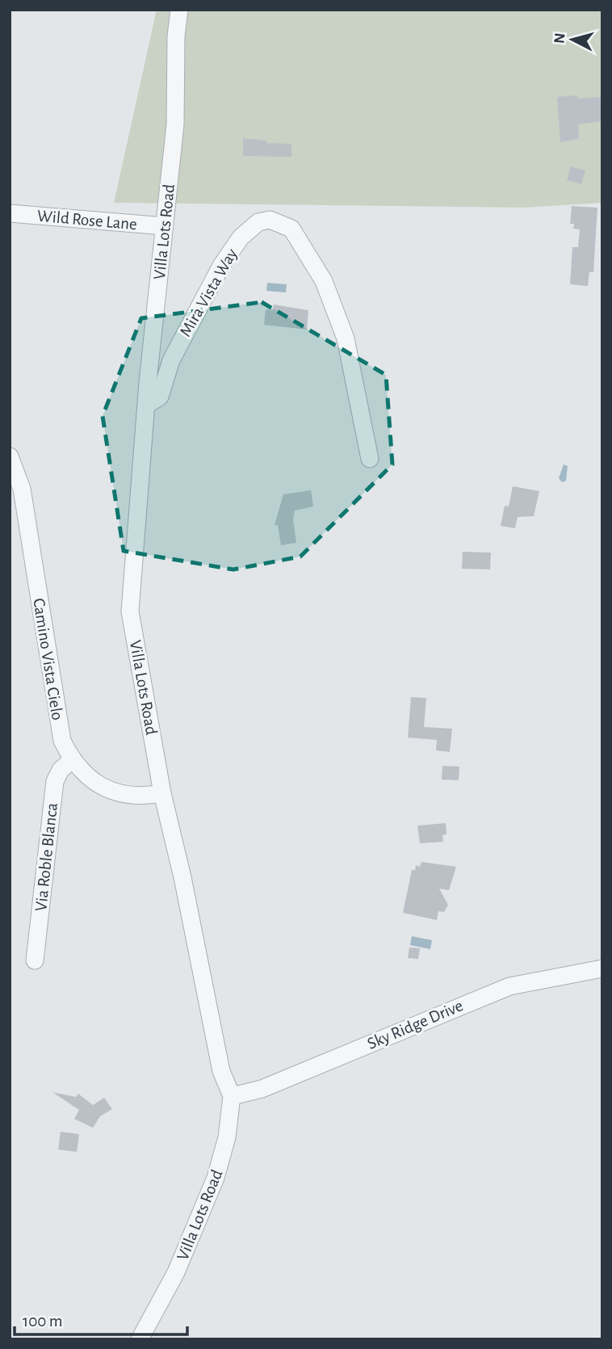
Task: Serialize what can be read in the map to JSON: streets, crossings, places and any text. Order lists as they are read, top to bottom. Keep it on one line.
{"streets":{"street":["Wild Rose Lane","Villa Lots Road","Mira Vista Way","Camino Vista Cielo","Via Roble Blanca","Sky Ridge Drive"]},"crossings":[["Wild Rose Lane","Villa Lots Road"],["Villa Lots Road","Mira Vista Way"],["Villa Lots Road","Camino Vista Cielo"],["Villa Lots Road","Sky Ridge Drive"],["Camino Vista Cielo","Via Roble Blanca"]],"scale_bar":"100 m","north":"left"}
